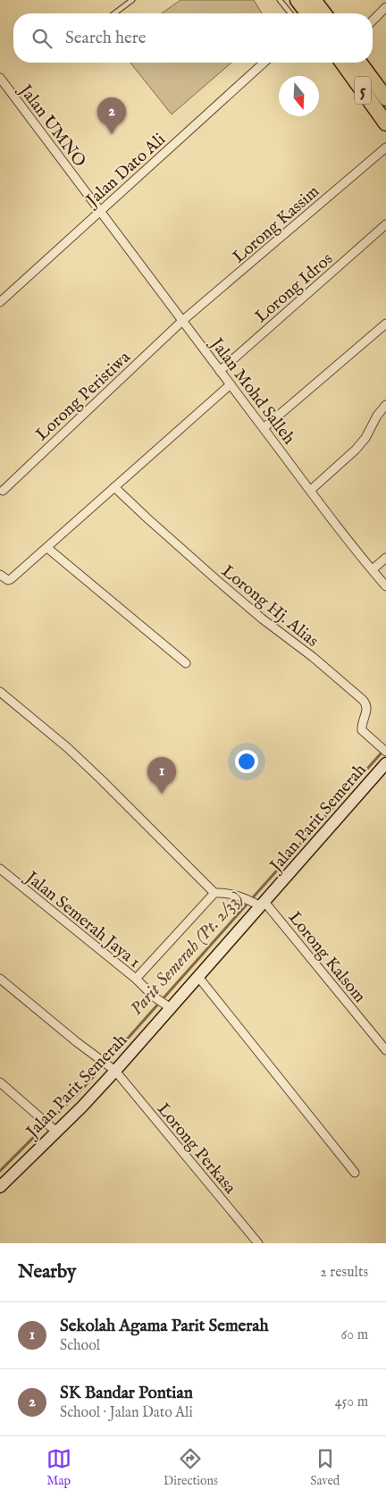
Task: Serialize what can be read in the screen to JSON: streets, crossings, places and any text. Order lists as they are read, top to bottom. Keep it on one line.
{"streets":{"highway":["5"],"main road":["Jalan Parit Semerah"],"street":["Jalan UMNO","Jalan Dato Ali","Lorong Kassim","Lorong Idros","Jalan Mohd Salleh","Lorong Peristiwa","Lorong Hj. Alias","Jalan Semerah Jaya 1","Lorong Kalsom","Lorong Perkasa"]},"crossings":[["Jalan UMNO","Jalan Dato Ali"],["Jalan UMNO","Jalan Mohd Salleh"],["Jalan Dato Ali","Jalan Mohd Salleh"],["Lorong Kassim","Jalan Mohd Salleh"],["Lorong Kassim","Lorong Peristiwa"],["Lorong Idros","Jalan Mohd Salleh"],["Jalan Mohd Salleh","Lorong Peristiwa"],["Jalan Parit Semerah","Jalan Semerah Jaya 1"],["Jalan Parit Semerah","Lorong Kalsom"],["Jalan Parit Semerah","Lorong Perkasa"]],"water":["Parit Semerah (Pt. 2/33)"],"north":"bottom","page":{"search":"Search here","pins":["2","1"],"heading":["Nearby","2 results"],"list":[{"mark":"1","name":"Sekolah Agama Parit Semerah","note":"School","value":"60 m"},{"mark":"2","name":"SK Bandar Pontian","note":"School · Jalan Dato Ali","value":"450 m"}],"nav":["Map","Directions","Saved"]}}
